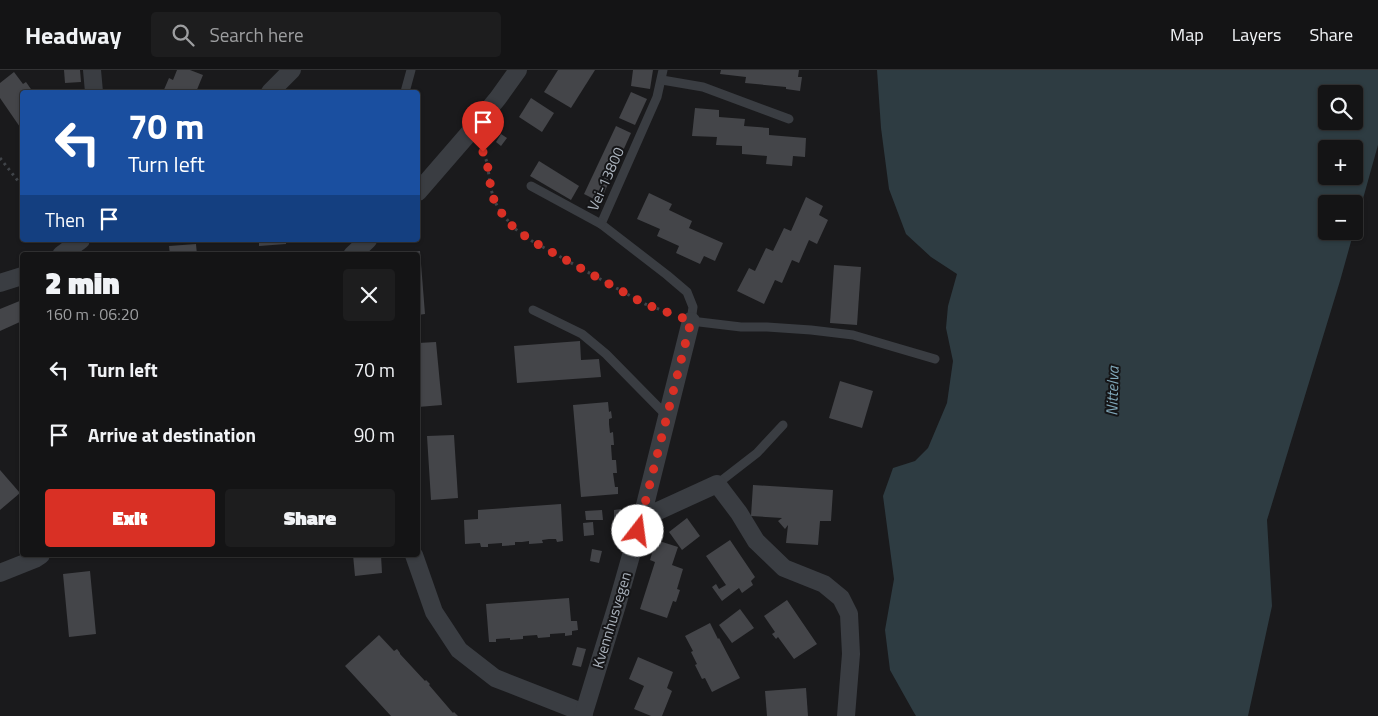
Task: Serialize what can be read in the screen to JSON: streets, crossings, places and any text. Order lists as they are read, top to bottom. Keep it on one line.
{"streets":{"street":["Kvennhusvegen"],"lane":["Vei-13800"]},"crossings":[["Vei-13800","Kvennhusvegen"]],"water":["Nittelva"],"page":{"header":"Headway","search":"Search here","nav":["Map","Layers","Share"],"map_buttons":["+","−"],"turn":["70 m","Turn left"],"then":"Then","heading":["2 min","160 m · 06:20"],"list":[{"name":"Turn left","value":"70 m"},{"name":"Arrive at destination","value":"90 m"}],"buttons":["Exit","Share"]}}
